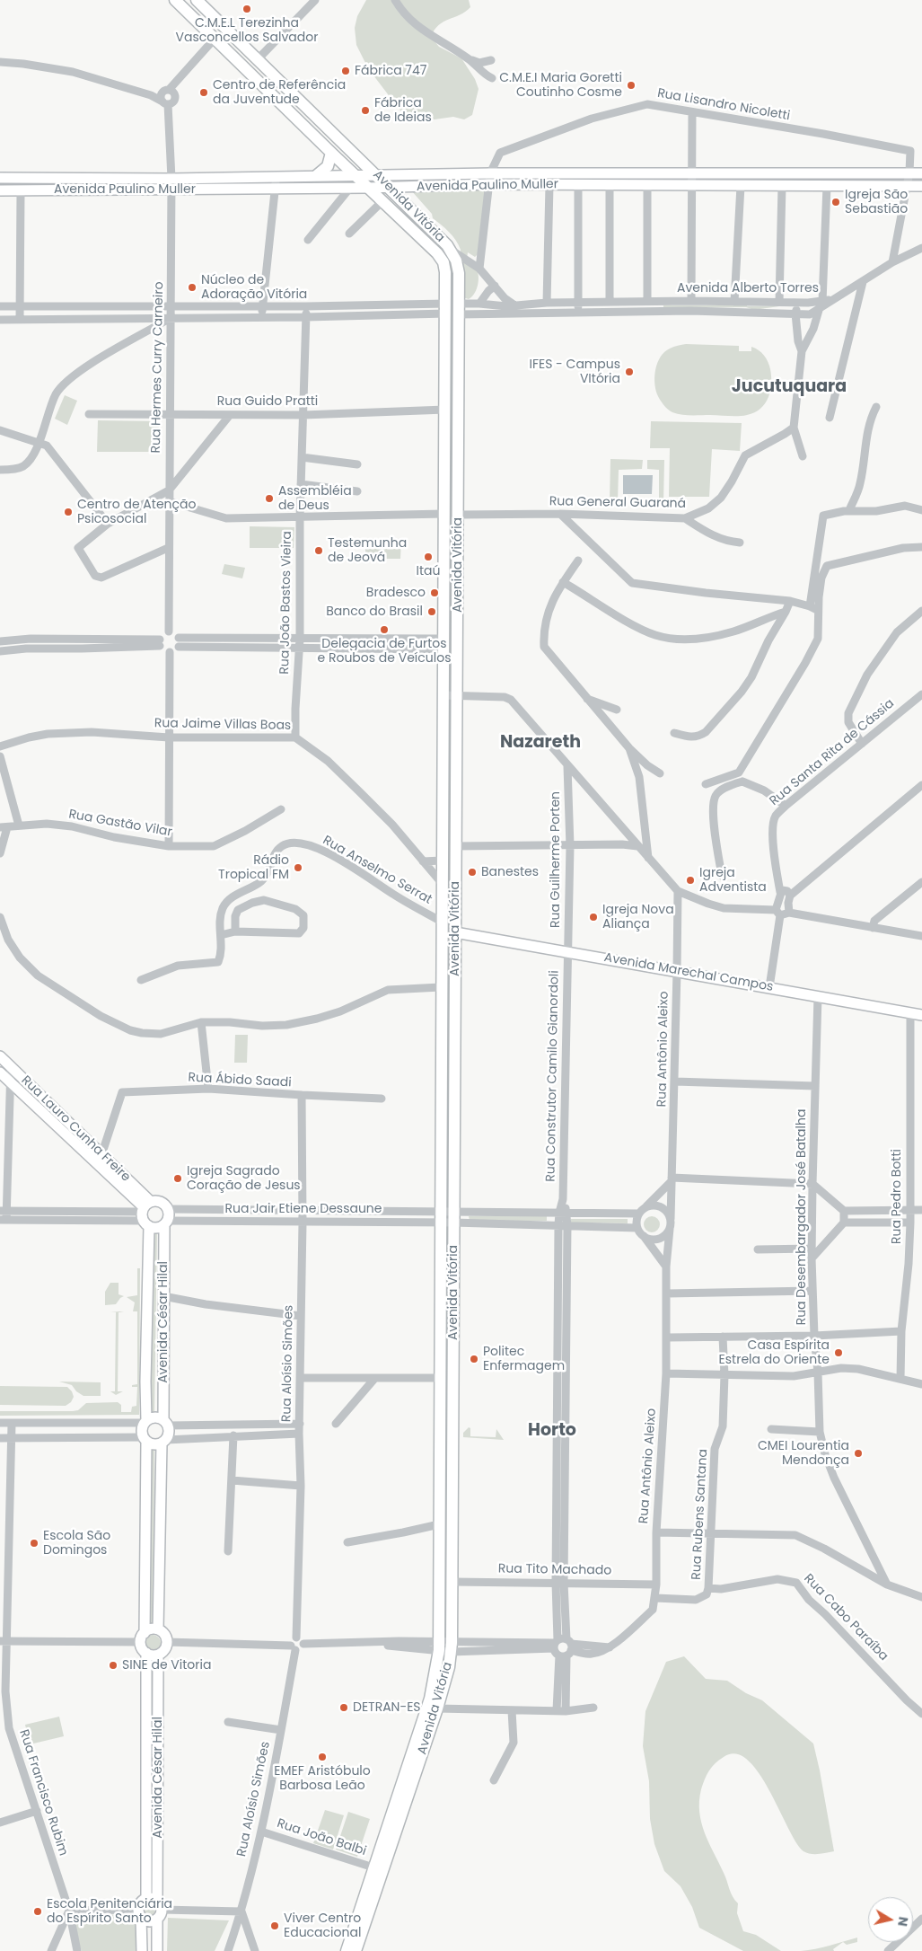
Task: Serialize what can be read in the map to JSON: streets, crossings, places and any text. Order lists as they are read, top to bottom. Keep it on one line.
{"streets":{"main road":["Avenida Vitória"],"street":["Rua Lisandro Nicoletti","Avenida Paulino Muller","Avenida Alberto Torres","Rua Hermes Curry Carneiro","Rua Guido Pratti","Rua General Guaraná","Rua João Bastos Vieira","Rua Jaime Villas Boas","Rua Santa Rita de Cássia","Rua Gastão Vilar","Rua Guilherme Porten","Rua Anselmo Serrat","Avenida Marechal Campos","Rua Antônio Aleixo","Rua Construtor Camilo Gianordoli","Rua Ábido Saadi","Rua Lauro Cunha Freire","Rua Pedro Botti","Rua Jair Etiene Dessaune","Rua Desembargador José Batalha","Avenida César Hilal","Rua Aloísio Simões","Rua Rubens Santana","Rua Tito Machado","Rua Cabo Paraíba","Rua Francisco Rubim","Rua João Balbi"]},"crossings":[["Rua Lisandro Nicoletti","Avenida Paulino Muller"],["Rua Lisandro Nicoletti","Avenida Alberto Torres"],["Avenida Paulino Muller","Avenida Vitória"],["Avenida Paulino Muller","Rua Hermes Curry Carneiro"],["Avenida Vitória","Avenida Alberto Torres"],["Avenida Vitória","Rua Guido Pratti"],["Avenida Vitória","Rua General Guaraná"],["Avenida Vitória","Rua Jaime Villas Boas"],["Avenida Vitória","Rua Anselmo Serrat"],["Avenida Vitória","Avenida Marechal Campos"],["Avenida Vitória","Rua Jair Etiene Dessaune"],["Avenida Vitória","Rua Tito Machado"],["Avenida Vitória","Rua João Balbi"],["Rua Hermes Curry Carneiro","Rua Guido Pratti"],["Rua Guido Pratti","Rua João Bastos Vieira"],["Rua João Bastos Vieira","Rua Jaime Villas Boas"],["Rua Guilherme Porten","Avenida Marechal Campos"],["Rua Guilherme Porten","Rua Construtor Camilo Gianordoli"],["Avenida Marechal Campos","Rua Antônio Aleixo"],["Avenida Marechal Campos","Rua Construtor Camilo Gianordoli"],["Avenida Marechal Campos","Rua Pedro Botti"],["Avenida Marechal Campos","Rua Desembargador José Batalha"],["Rua Antônio Aleixo","Rua Construtor Camilo Gianordoli"],["Rua Antônio Aleixo","Rua Tito Machado"],["Rua Construtor Camilo Gianordoli","Rua Tito Machado"],["Rua Ábido Saadi","Rua Lauro Cunha Freire"],["Rua Ábido Saadi","Rua Aloísio Simões"],["Rua Lauro Cunha Freire","Avenida César Hilal"],["Rua Jair Etiene Dessaune","Avenida César Hilal"],["Rua Jair Etiene Dessaune","Rua Aloísio Simões"],["Rua Aloísio Simões","Rua João Balbi"],["Rua Rubens Santana","Rua Cabo Paraíba"]],"districts":["Jucutuquara","Nazareth","Horto"],"places":["C.M.E.L Terezinha Vasconcellos Salvador","Fábrica 747","C.M.E.I Maria Goretti Coutinho Cosme","Centro de Referência da Juventude","Fábrica de Ideias","Igreja São Sebastião","Núcleo de Adoração Vitória","IFES - Campus VItória","Assembléia de Deus","Centro de Atenção Psicosocial","Testemunha de Jeová","Itaú","Bradesco","Banco do Brasil","Delegacia de Furtos e Roubos de Veículos","Rádio Tropical FM","Banestes","Igreja Adventista","Igreja Nova Aliança","Igreja Sagrado Coração de Jesus","Casa Espírita Estrela do Oriente","Politec Enfermagem","CMEI Lourentia Mendonça","Escola São Domingos","SINE de Vitoria","DETRAN-ES","EMEF Aristóbulo Barbosa Leão","Escola Penitenciária do Espírito Santo","Viver Centro Educacional"],"north":"right"}
